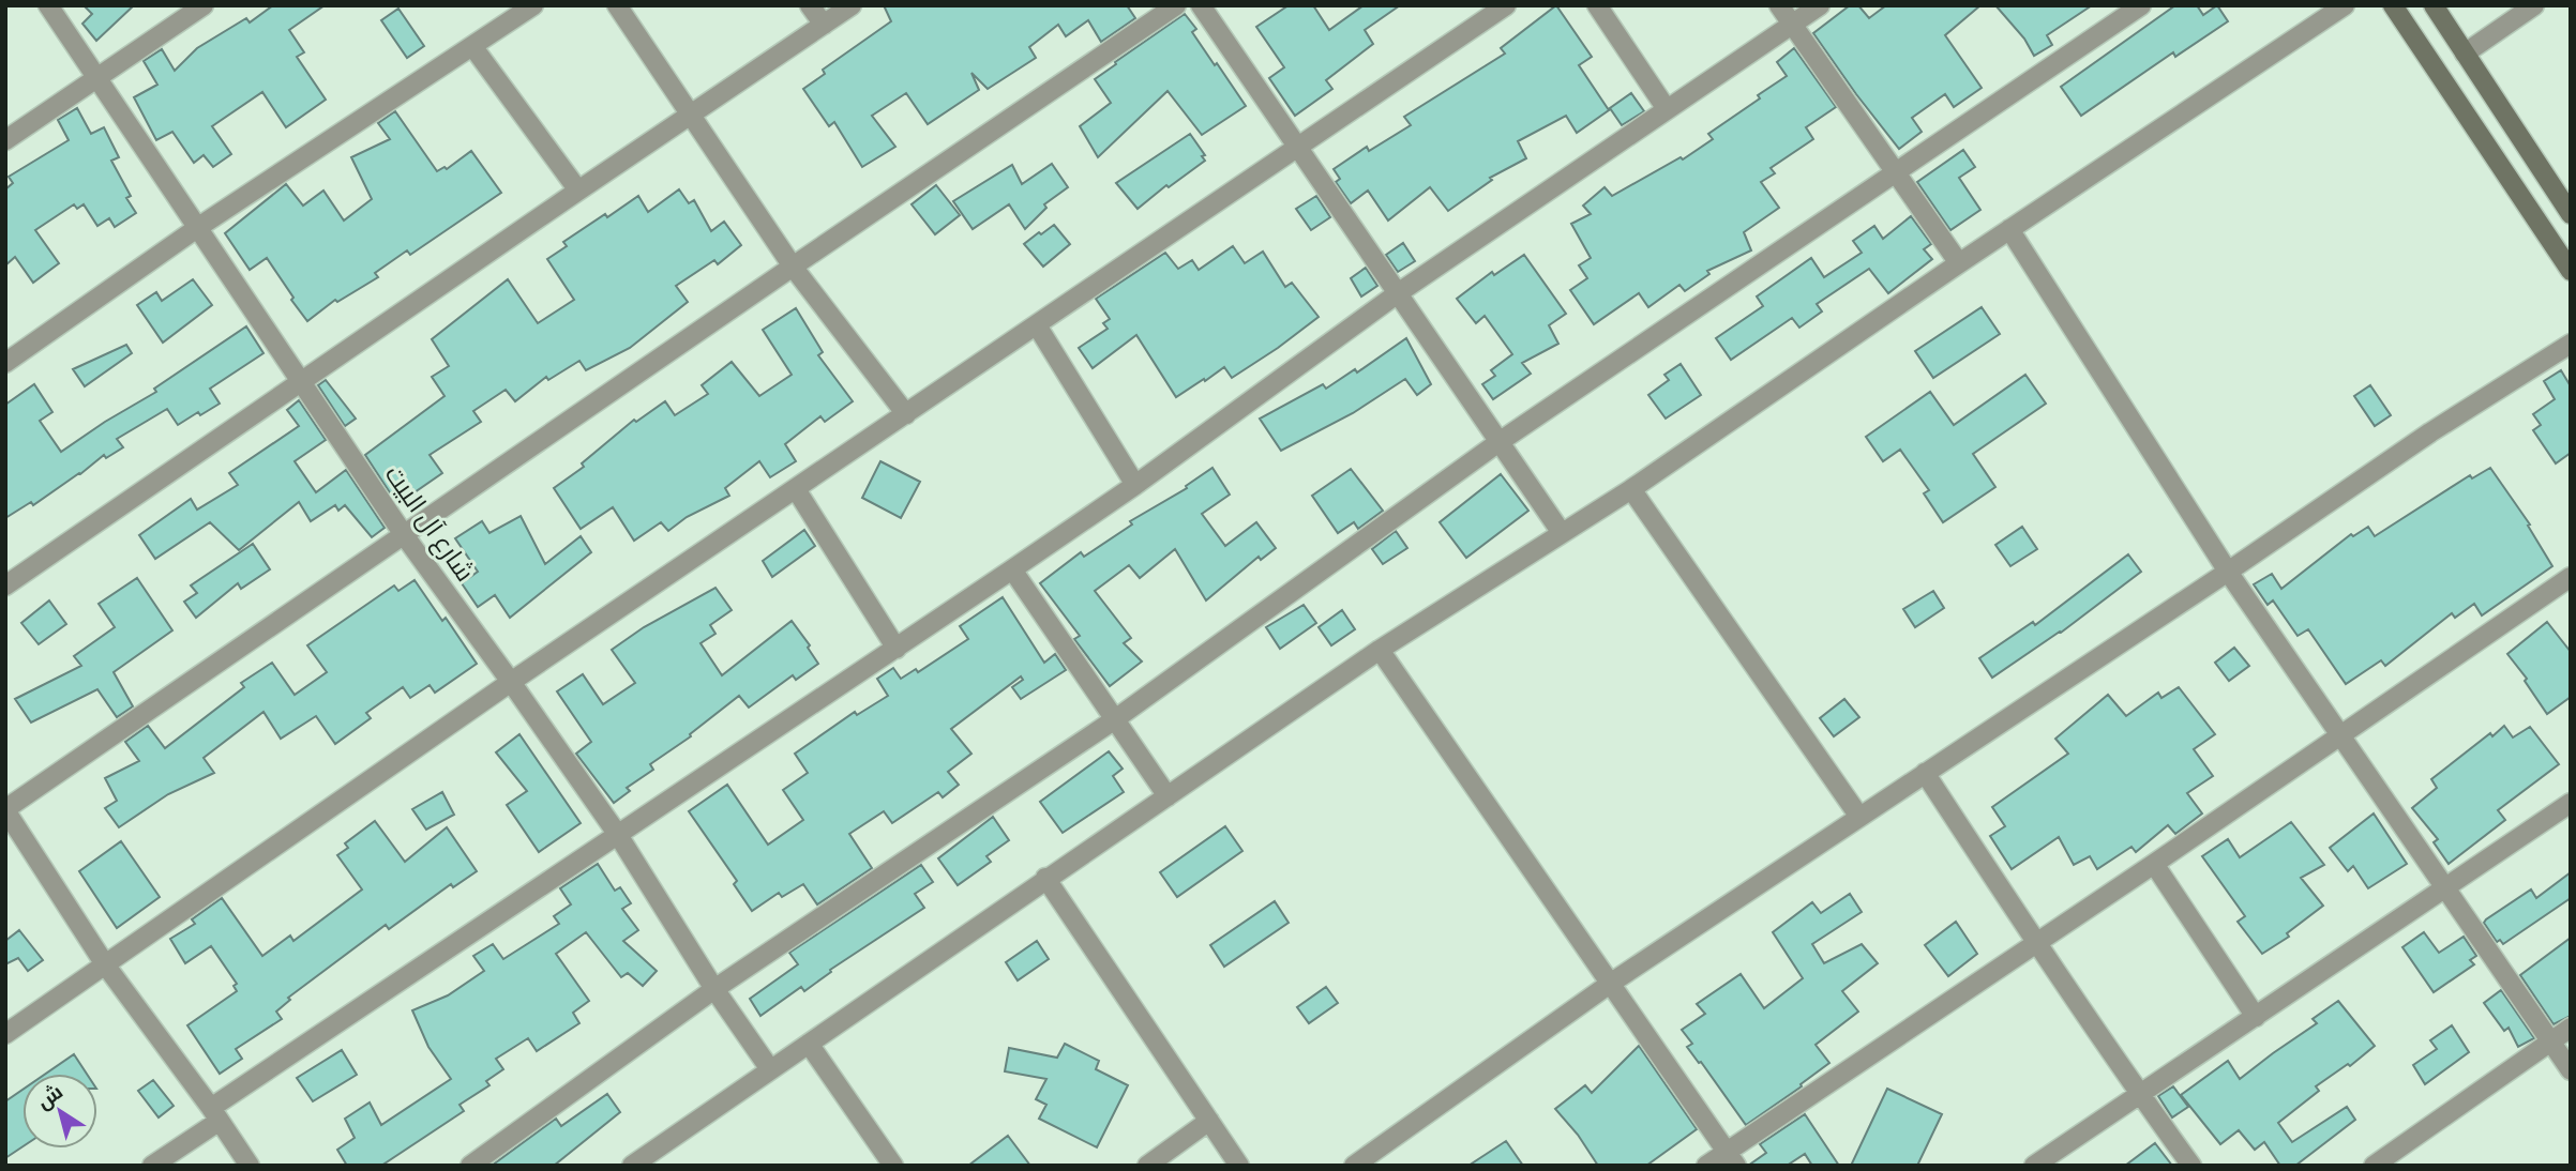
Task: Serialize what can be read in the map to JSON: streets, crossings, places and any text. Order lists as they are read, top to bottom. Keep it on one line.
{"streets":{"street":["شارع آل البيت"]},"north":"top left"}
